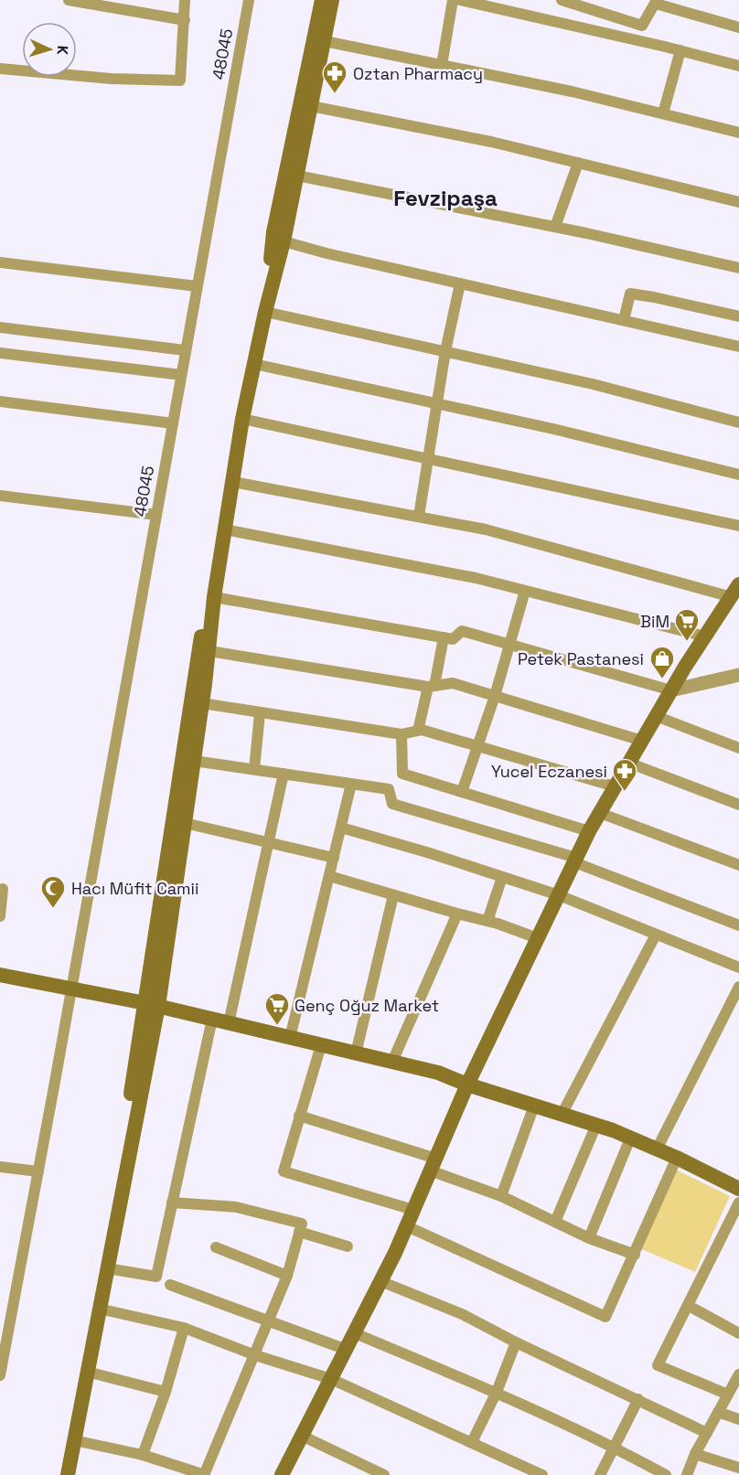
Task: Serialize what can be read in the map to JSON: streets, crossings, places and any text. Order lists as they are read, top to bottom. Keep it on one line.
{"streets":{"street":["48045"]},"districts":["Fevzipaşa"],"places":{"pharmacy":["Oztan Pharmacy","Yucel Eczanesi"],"supermarket":["BiM","Genç Oğuz Market"],"shop":["Petek Pastanesi"],"mosque":["Hacı Müfit Camii"]},"north":"right"}
